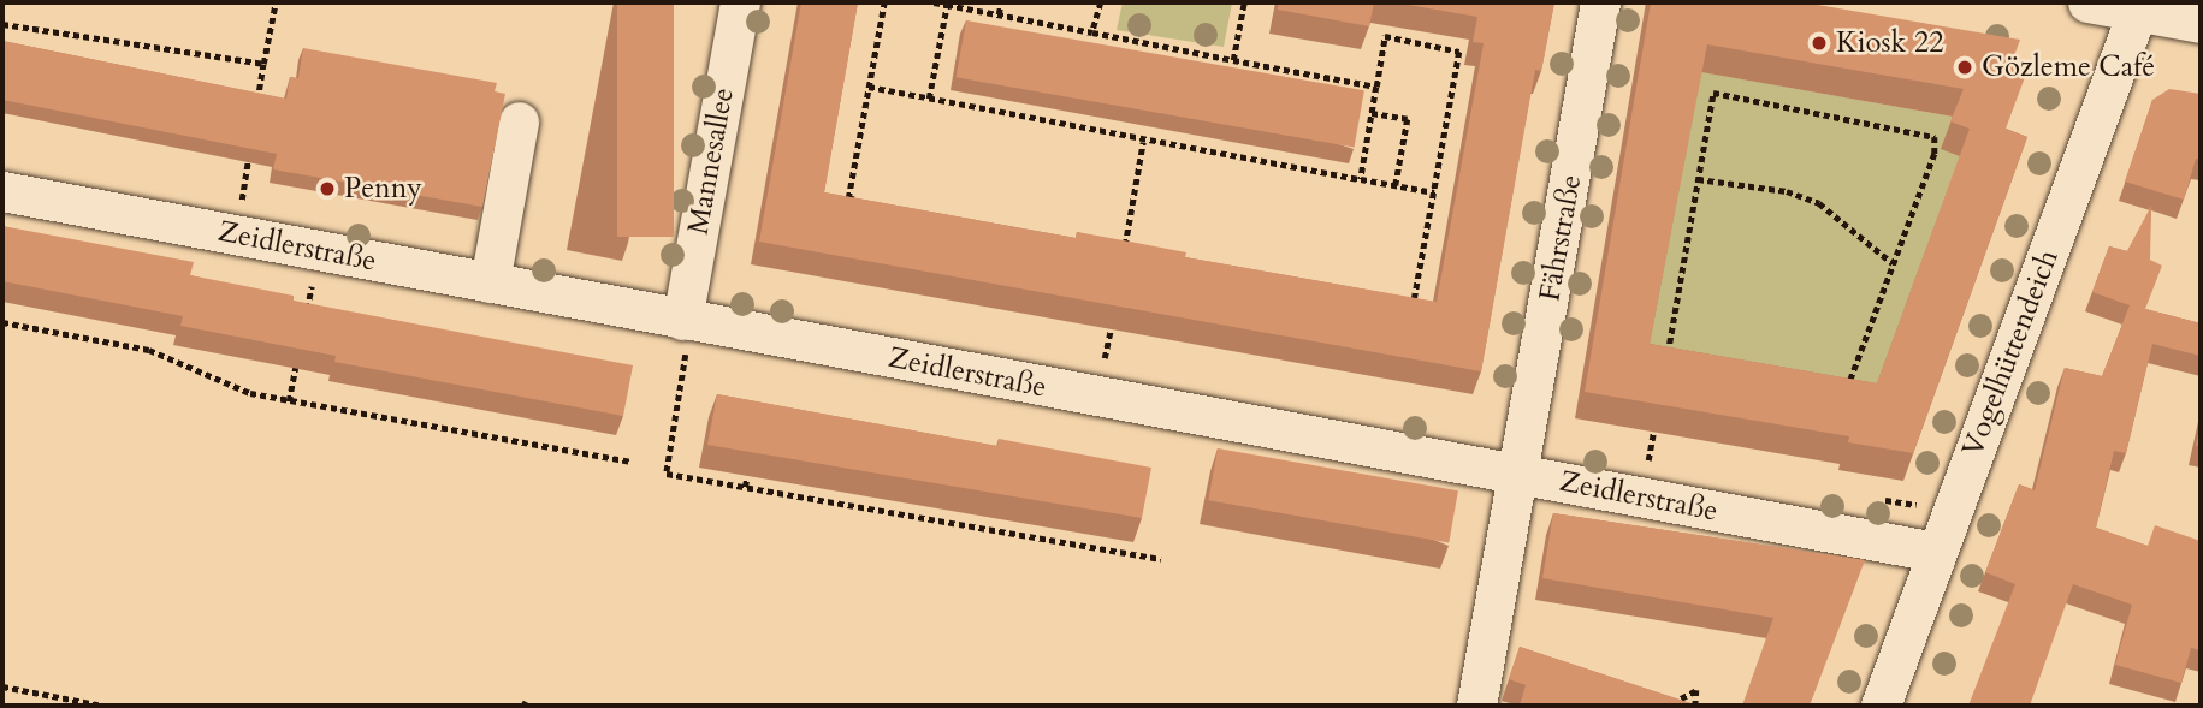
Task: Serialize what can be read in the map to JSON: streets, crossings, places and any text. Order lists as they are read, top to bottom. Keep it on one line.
{"streets":{"street":["Mannesallee","Fährstraße","Zeidlerstraße","Vogelhüttendeich"]},"crossings":[["Mannesallee","Zeidlerstraße"],["Fährstraße","Zeidlerstraße"],["Zeidlerstraße","Vogelhüttendeich"]],"places":["Kiosk 22","Gözleme Café","Penny"]}
